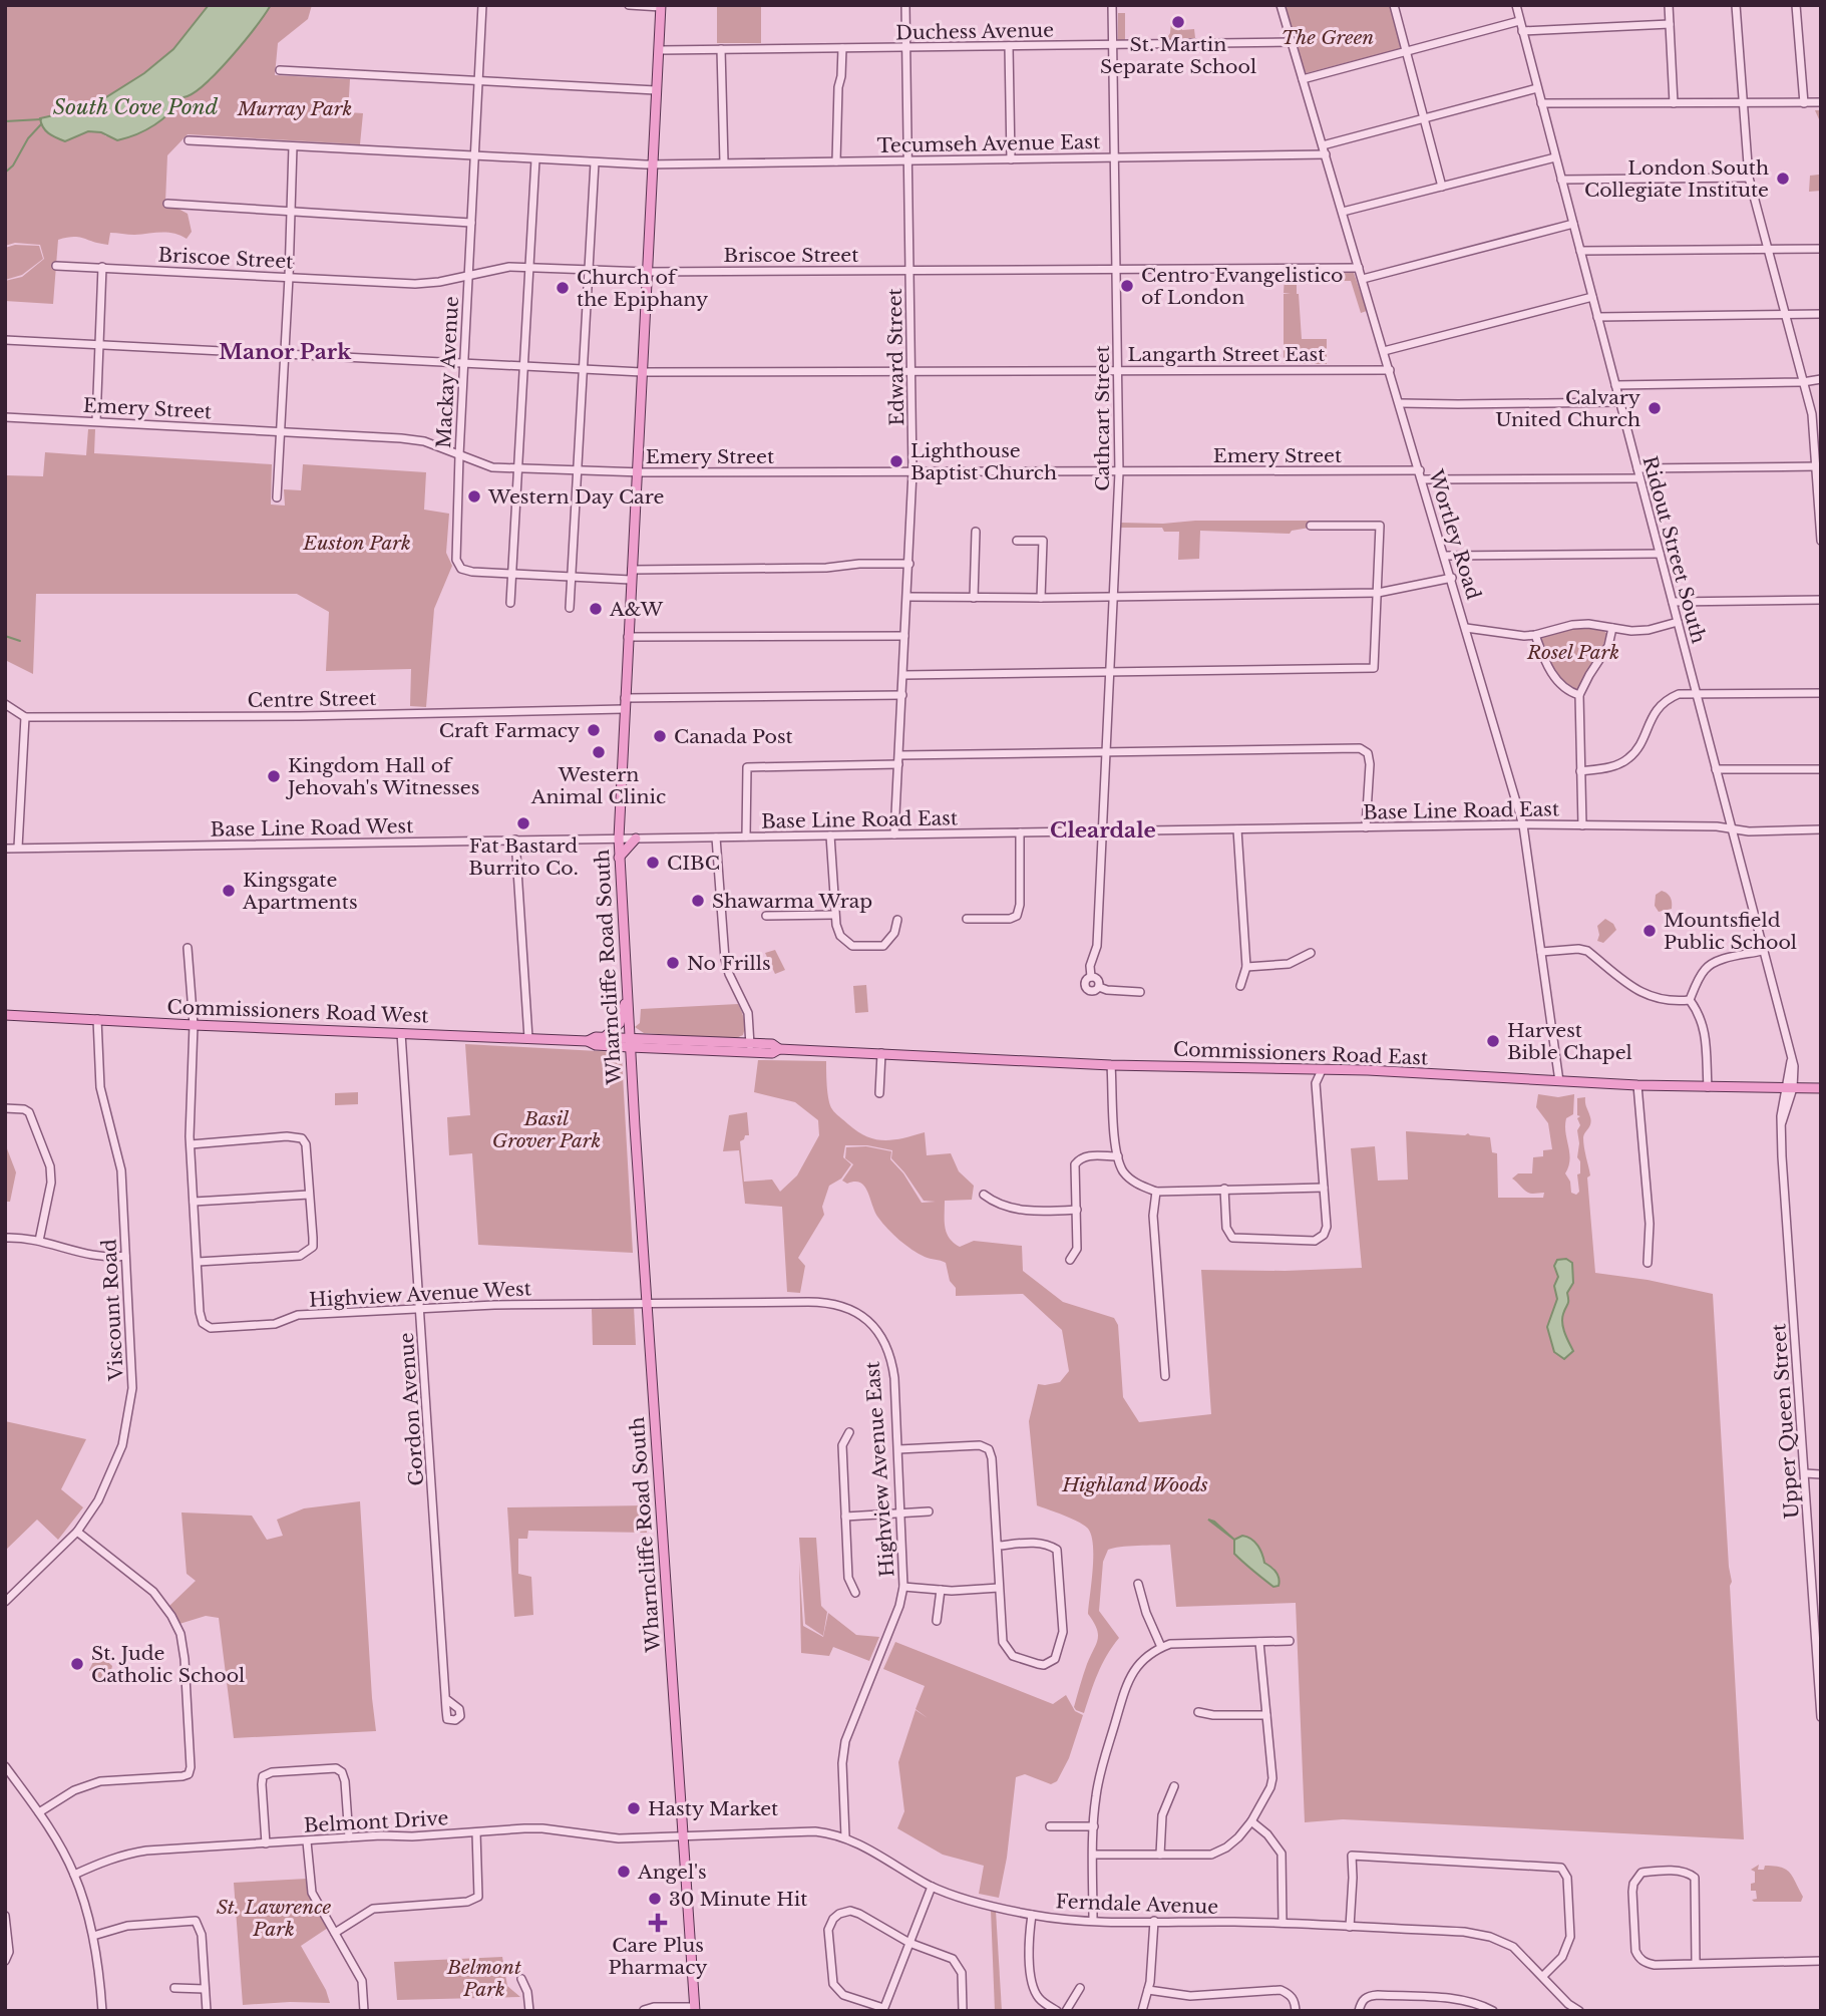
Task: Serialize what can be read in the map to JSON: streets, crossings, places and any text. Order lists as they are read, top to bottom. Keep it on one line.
{"streets":{"main road":["Wharncliffe Road South","Commissioners Road West","Commissioners Road East"],"street":["Duchess Avenue","Tecumseh Avenue East","Briscoe Street","Langarth Street East","Edward Street","Mackay Avenue","Emery Street","Cathcart Street","Wortley Road","Ridout Street South","Centre Street","Base Line Road East","Base Line Road West","Highview Avenue West","Viscount Road","Gordon Avenue","Upper Queen Street","Highview Avenue East","Belmont Drive","Ferndale Avenue"]},"crossings":[["Duchess Avenue","Edward Street"],["Duchess Avenue","Cathcart Street"],["Duchess Avenue","Wortley Road"],["Duchess Avenue","Wharncliffe Road South"],["Tecumseh Avenue East","Edward Street"],["Tecumseh Avenue East","Mackay Avenue"],["Tecumseh Avenue East","Cathcart Street"],["Tecumseh Avenue East","Wortley Road"],["Tecumseh Avenue East","Wharncliffe Road South"],["Briscoe Street","Edward Street"],["Briscoe Street","Mackay Avenue"],["Briscoe Street","Cathcart Street"],["Briscoe Street","Wortley Road"],["Briscoe Street","Wharncliffe Road South"],["Langarth Street East","Edward Street"],["Langarth Street East","Mackay Avenue"],["Langarth Street East","Cathcart Street"],["Langarth Street East","Wortley Road"],["Langarth Street East","Wharncliffe Road South"],["Edward Street","Mackay Avenue"],["Edward Street","Emery Street"],["Edward Street","Base Line Road East"],["Mackay Avenue","Emery Street"],["Mackay Avenue","Wharncliffe Road South"],["Emery Street","Cathcart Street"],["Emery Street","Wortley Road"],["Emery Street","Wharncliffe Road South"],["Cathcart Street","Base Line Road East"],["Wortley Road","Base Line Road East"],["Wortley Road","Commissioners Road East"],["Ridout Street South","Base Line Road East"],["Ridout Street South","Commissioners Road East"],["Ridout Street South","Upper Queen Street"],["Centre Street","Wharncliffe Road South"],["Base Line Road East","Base Line Road West"],["Base Line Road East","Wharncliffe Road South"],["Base Line Road West","Wharncliffe Road South"],["Wharncliffe Road South","Commissioners Road West"],["Wharncliffe Road South","Commissioners Road East"],["Wharncliffe Road South","Highview Avenue West"],["Wharncliffe Road South","Highview Avenue East"],["Wharncliffe Road South","Belmont Drive"],["Wharncliffe Road South","Ferndale Avenue"],["Commissioners Road West","Commissioners Road East"],["Commissioners Road West","Highview Avenue West"],["Commissioners Road West","Viscount Road"],["Commissioners Road West","Gordon Avenue"],["Commissioners Road East","Upper Queen Street"],["Highview Avenue West","Gordon Avenue"],["Highview Avenue West","Highview Avenue East"],["Highview Avenue East","Ferndale Avenue"],["Belmont Drive","Ferndale Avenue"]],"districts":["Manor Park","Cleardale"],"water":["South Cove Pond"],"parks":["The Green","Murray Park","Euston Park","Rosel Park","Basil Grover Park","Highland Woods","St. Lawrence Park","Belmont Park"],"places":{"other":["St. Martin Separate School","London South Collegiate Institute","Centro Evangelistico of London","Church of the Epiphany","Calvary United Church","Lighthouse Baptist Church","Western Day Care","A&W","Craft Farmacy","Canada Post","Western Animal Clinic","Kingdom Hall of Jehovah's Witnesses","Fat Bastard Burrito Co.","CIBC","Kingsgate Apartments","Shawarma Wrap","Mountsfield Public School","No Frills","Harvest Bible Chapel","St. Jude Catholic School","Hasty Market","Angel's","30 Minute Hit"],"health":["Care Plus Pharmacy"]}}
